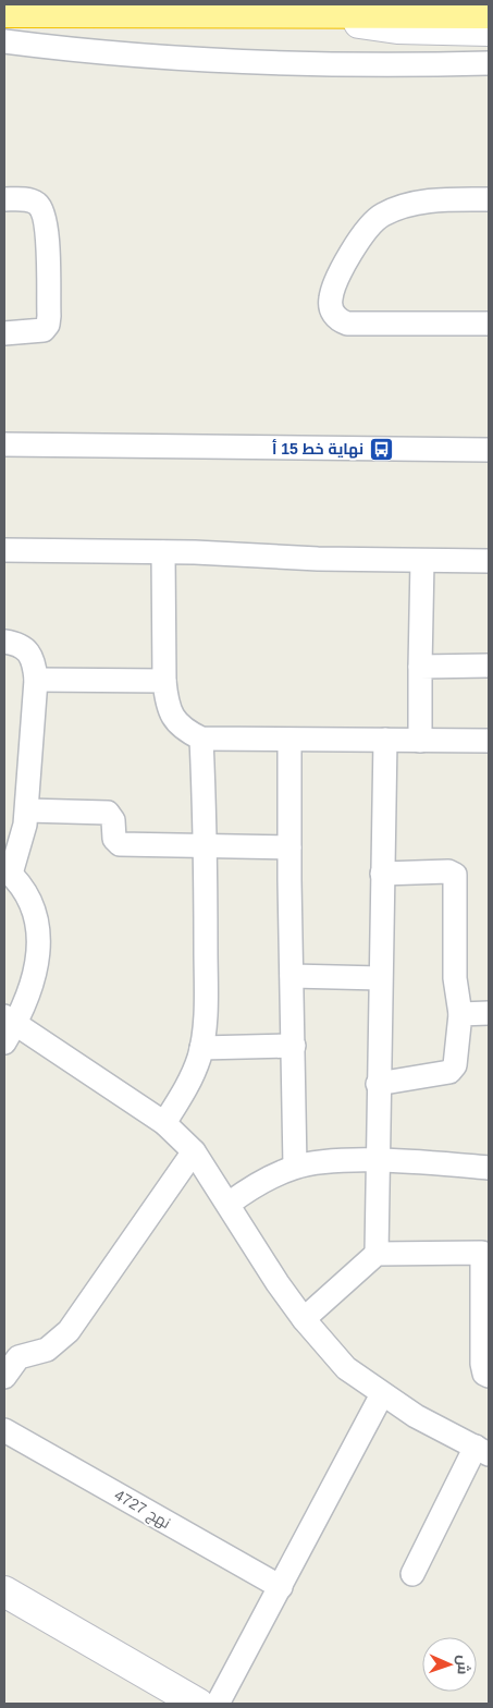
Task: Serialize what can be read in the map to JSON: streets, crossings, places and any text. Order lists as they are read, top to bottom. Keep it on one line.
{"streets":{"street":["نهج 4727"]},"places":{"bus stop":["نهاية خط 15 أ"]},"north":"right"}
